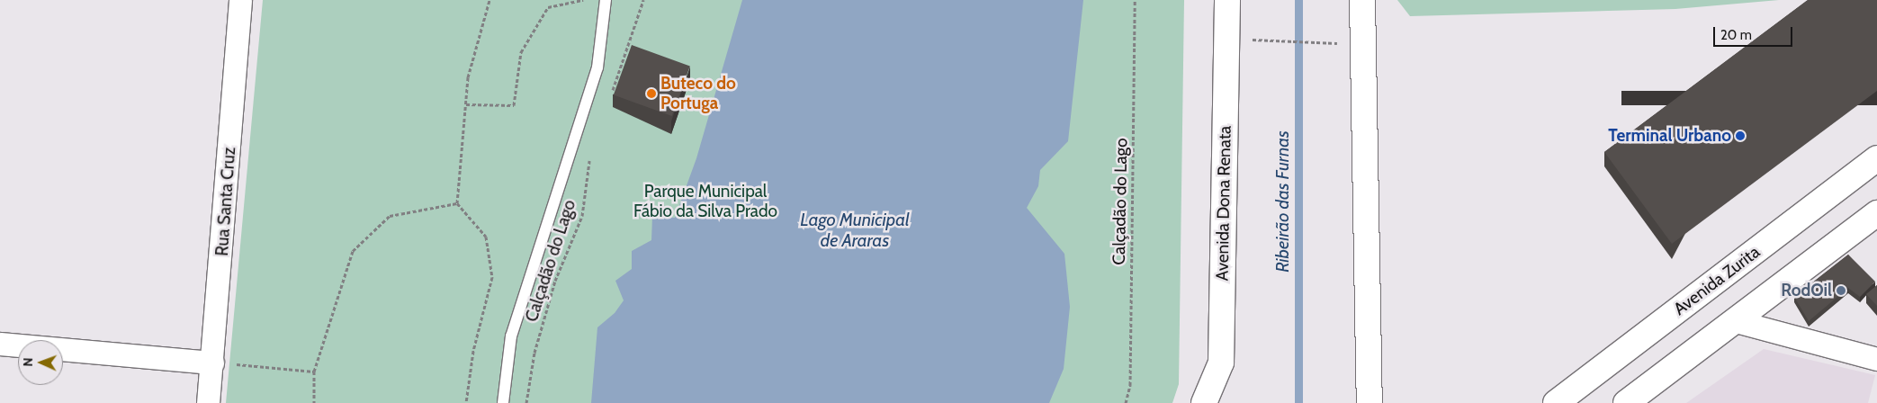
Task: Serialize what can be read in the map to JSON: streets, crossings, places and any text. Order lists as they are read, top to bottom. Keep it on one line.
{"streets":{"main road":["Avenida Dona Renata","Avenida Zurita"],"street":["Rua Santa Cruz"],"path":["Calçadão do Lago"]},"water":["Ribeirão das Furnas","Lago Municipal de Araras"],"parks":["Parque Municipal Fábio da Silva Prado"],"places":["Buteco do Portuga","Terminal Urbano","RodOil"],"scale_bar":"20 m","north":"left"}
